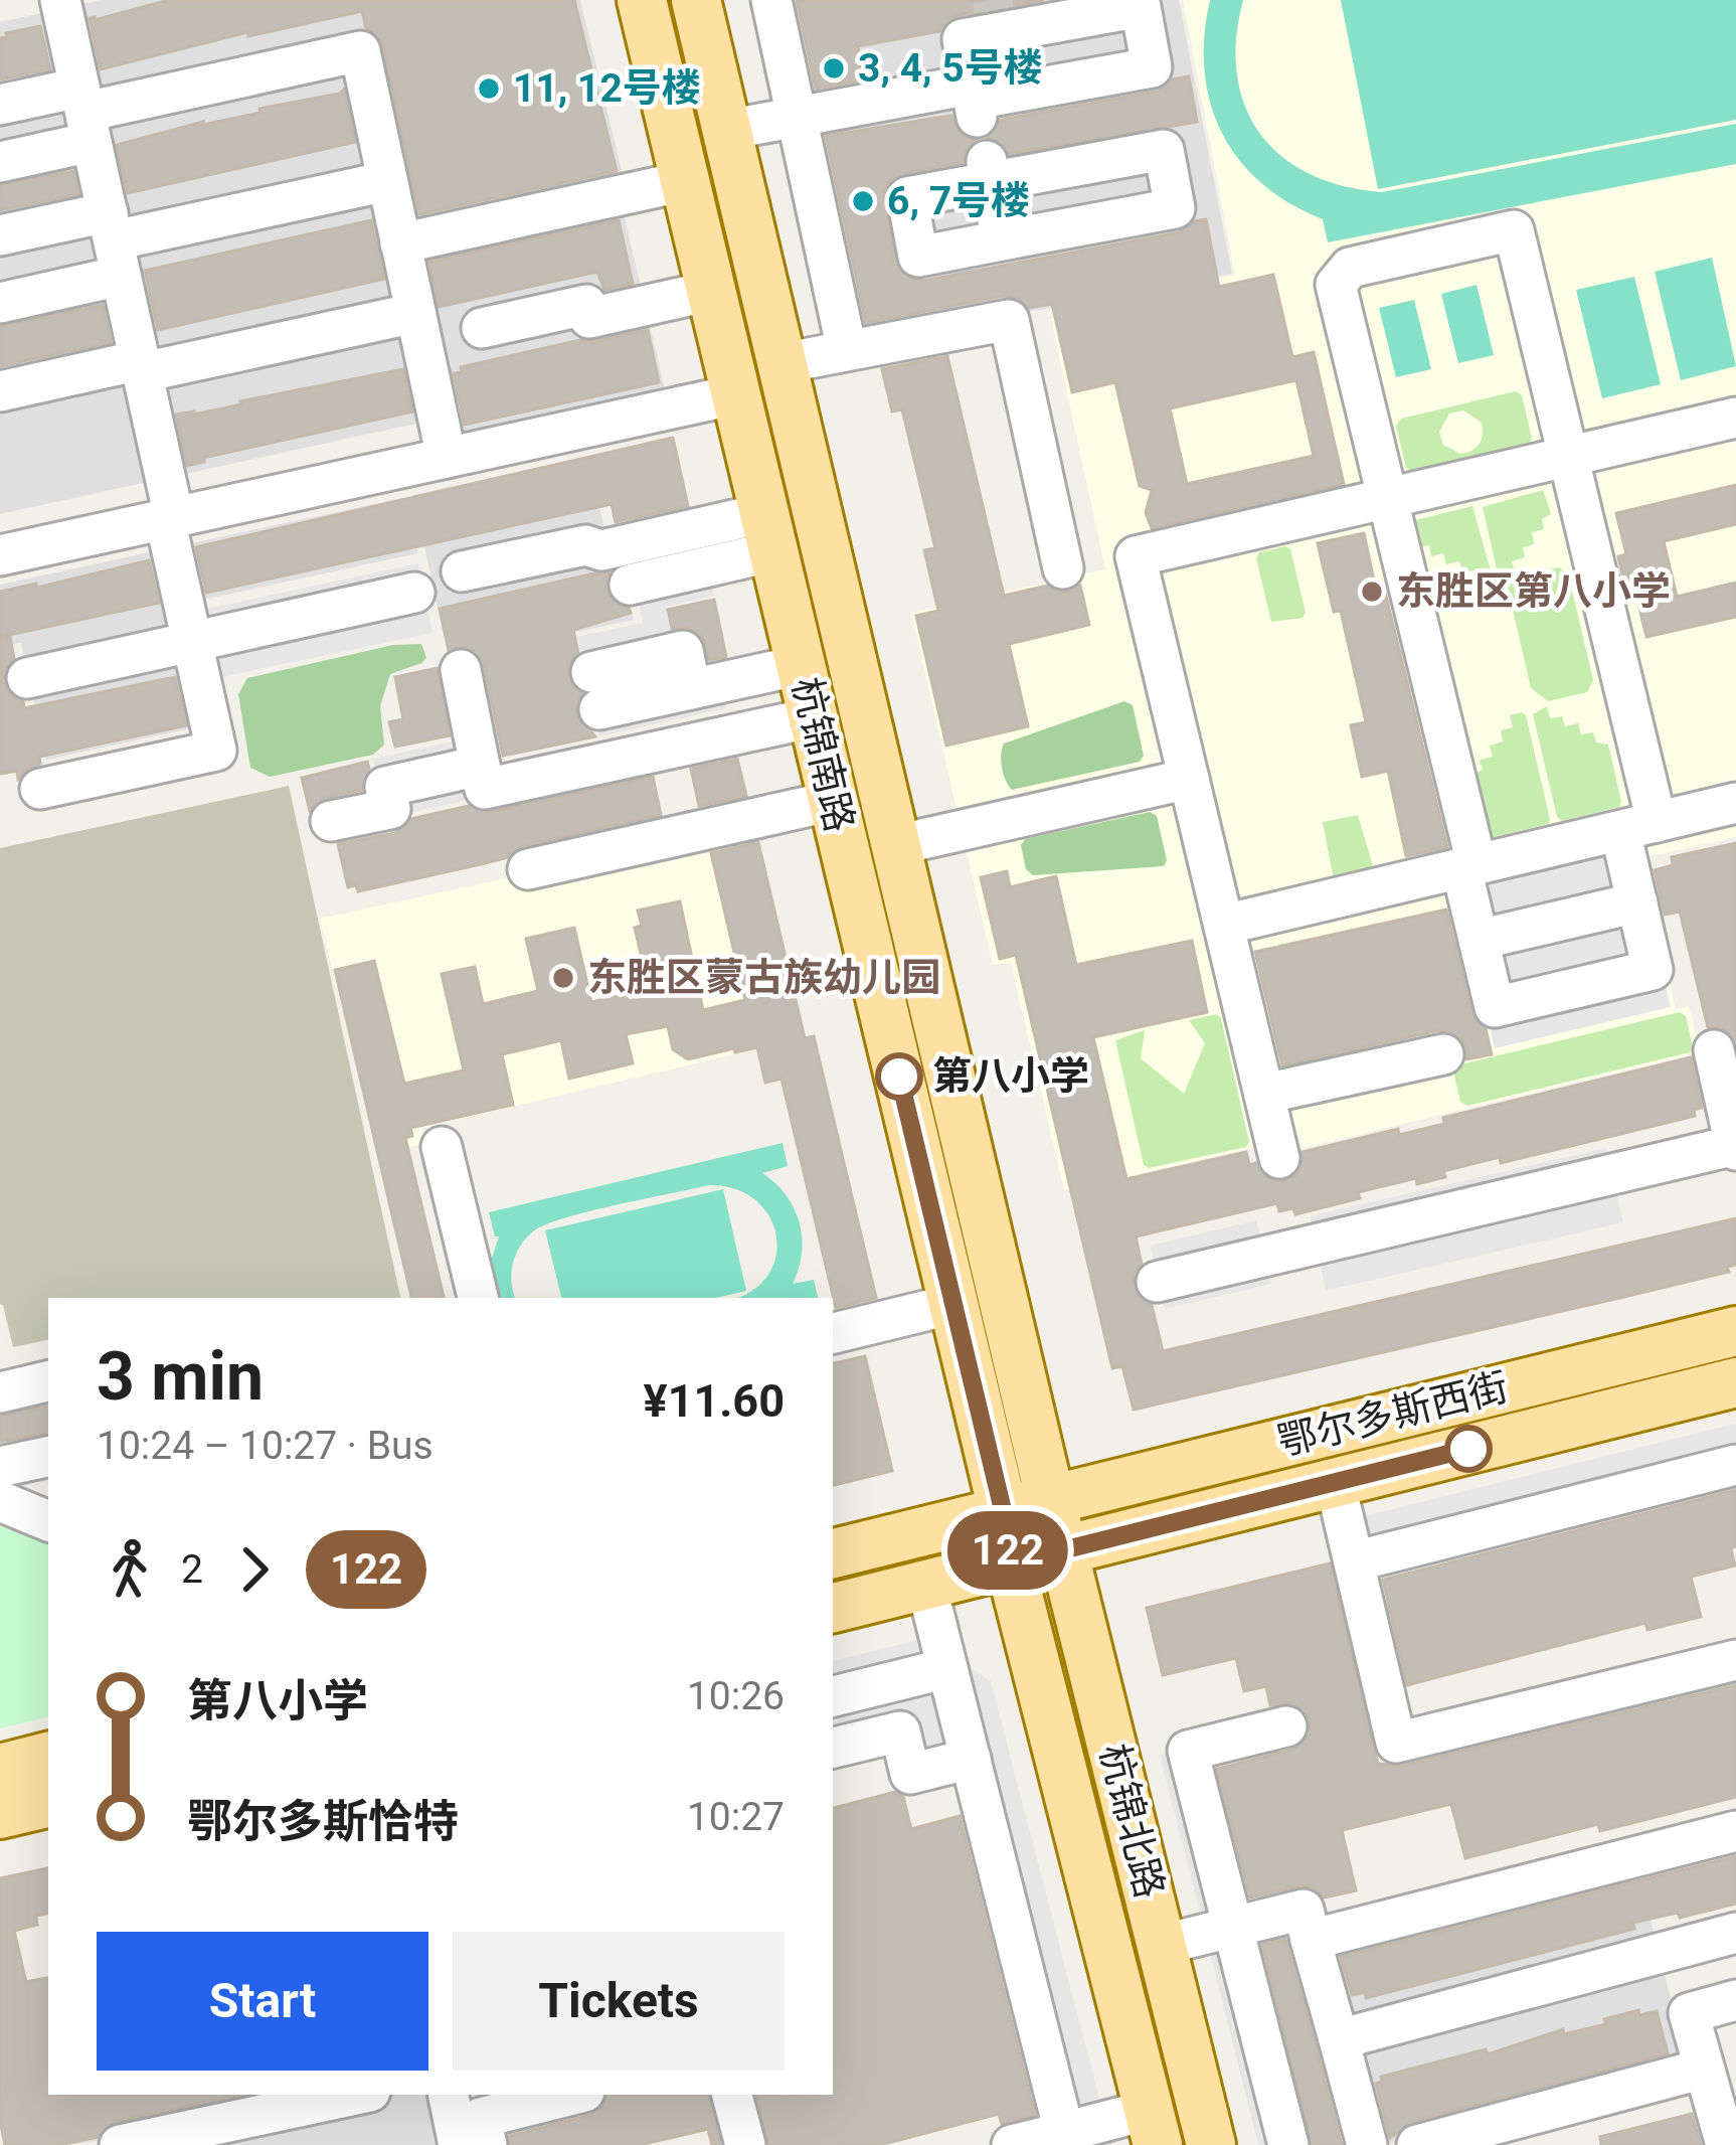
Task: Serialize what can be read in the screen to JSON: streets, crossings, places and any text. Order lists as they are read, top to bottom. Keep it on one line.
{"streets":{"main road":["杭锦南路","鄂尔多斯西街","杭锦北路"]},"crossings":[["杭锦南路","鄂尔多斯西街"],["杭锦南路","杭锦北路"],["鄂尔多斯西街","杭锦北路"]],"places":["3, 4, 5号楼","11, 12号楼","6, 7号楼","东胜区第八小学","东胜区蒙古族幼儿园","第八小学"],"lines":["bus line 122"],"page":{"on_map":"122","heading":["3 min","10:24 – 10:27 · Bus","¥11.60"],"legs":["2","122"],"list":[{"name":"第八小学","value":"10:26"},{"name":"鄂尔多斯恰特","value":"10:27"}],"buttons":["Start","Tickets"]}}
